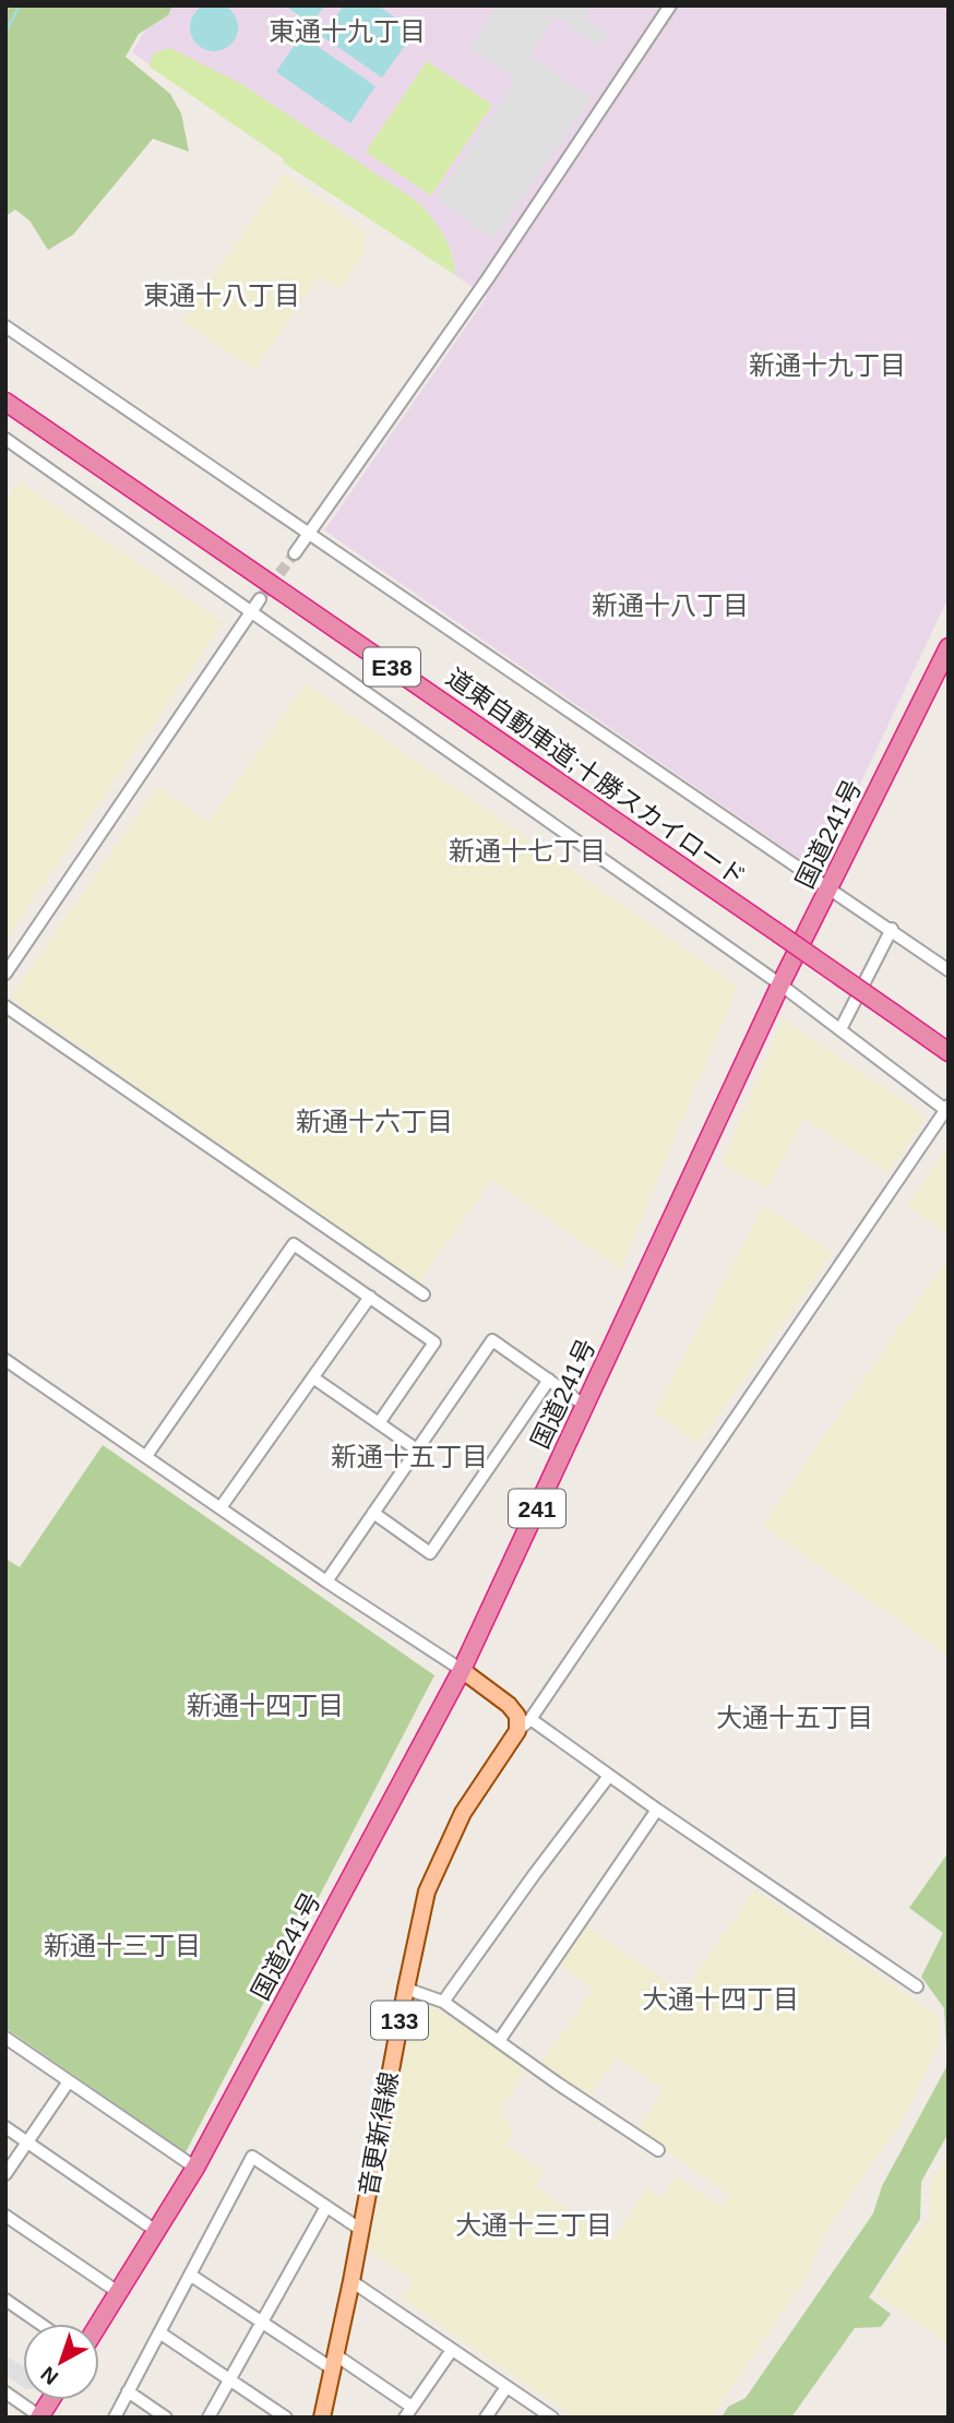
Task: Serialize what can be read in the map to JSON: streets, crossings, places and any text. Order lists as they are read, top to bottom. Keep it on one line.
{"streets":{"highway":["E38","道東自動車道;十勝スカイロード","国道241号","241"],"main road":["133","音更新得線"]},"districts":["東通十九丁目","東通十八丁目","新通十九丁目","新通十八丁目","新通十七丁目","新通十六丁目","新通十五丁目","新通十四丁目","大通十五丁目","新通十三丁目","大通十四丁目","大通十三丁目"],"north":"bottom left"}
